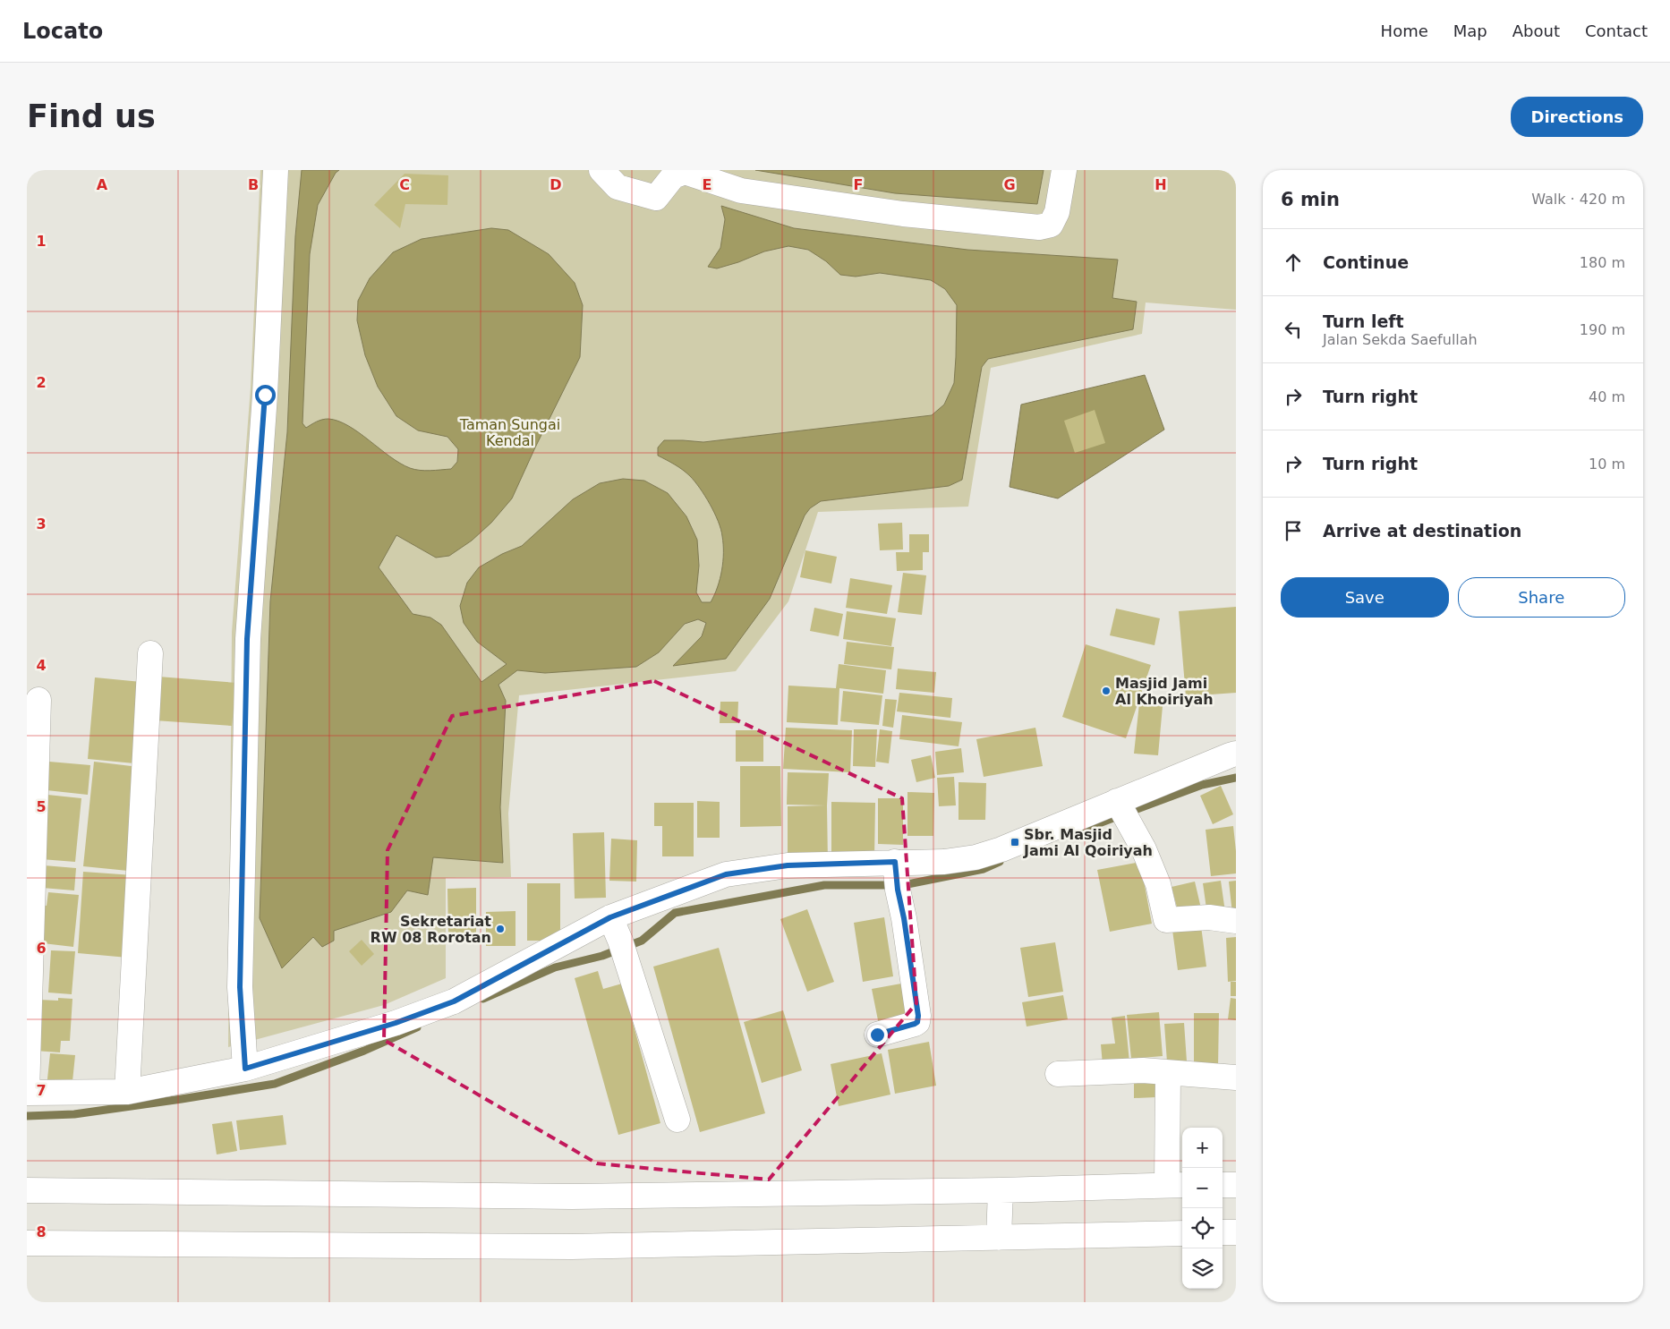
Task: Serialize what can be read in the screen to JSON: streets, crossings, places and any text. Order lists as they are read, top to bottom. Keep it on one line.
{"parks":["Taman Sungai Kendal"],"places":{"other":["Masjid Jami Al Khoiriyah","Sekretariat RW 08 Rorotan"],"transit":["Sbr. Masjid Jami Al Qoiriyah"]},"page":{"header":"Locato","nav":["Home","Map","About","Contact"],"buttons":["Directions",["Save","Share"]],"title":"Find us","heading":["6 min","Walk · 420 m"],"list":[["Continue","180 m"],["Turn left","Jalan Sekda Saefullah","190 m"],["Turn right","40 m"],["Turn right","10 m"],"Arrive at destination"],"map_buttons":["+","−"]},"grid":{"columns":["A","B","C","D","E","F","G","H"],"rows":["1","2","3","4","5","6","7","8"]}}
